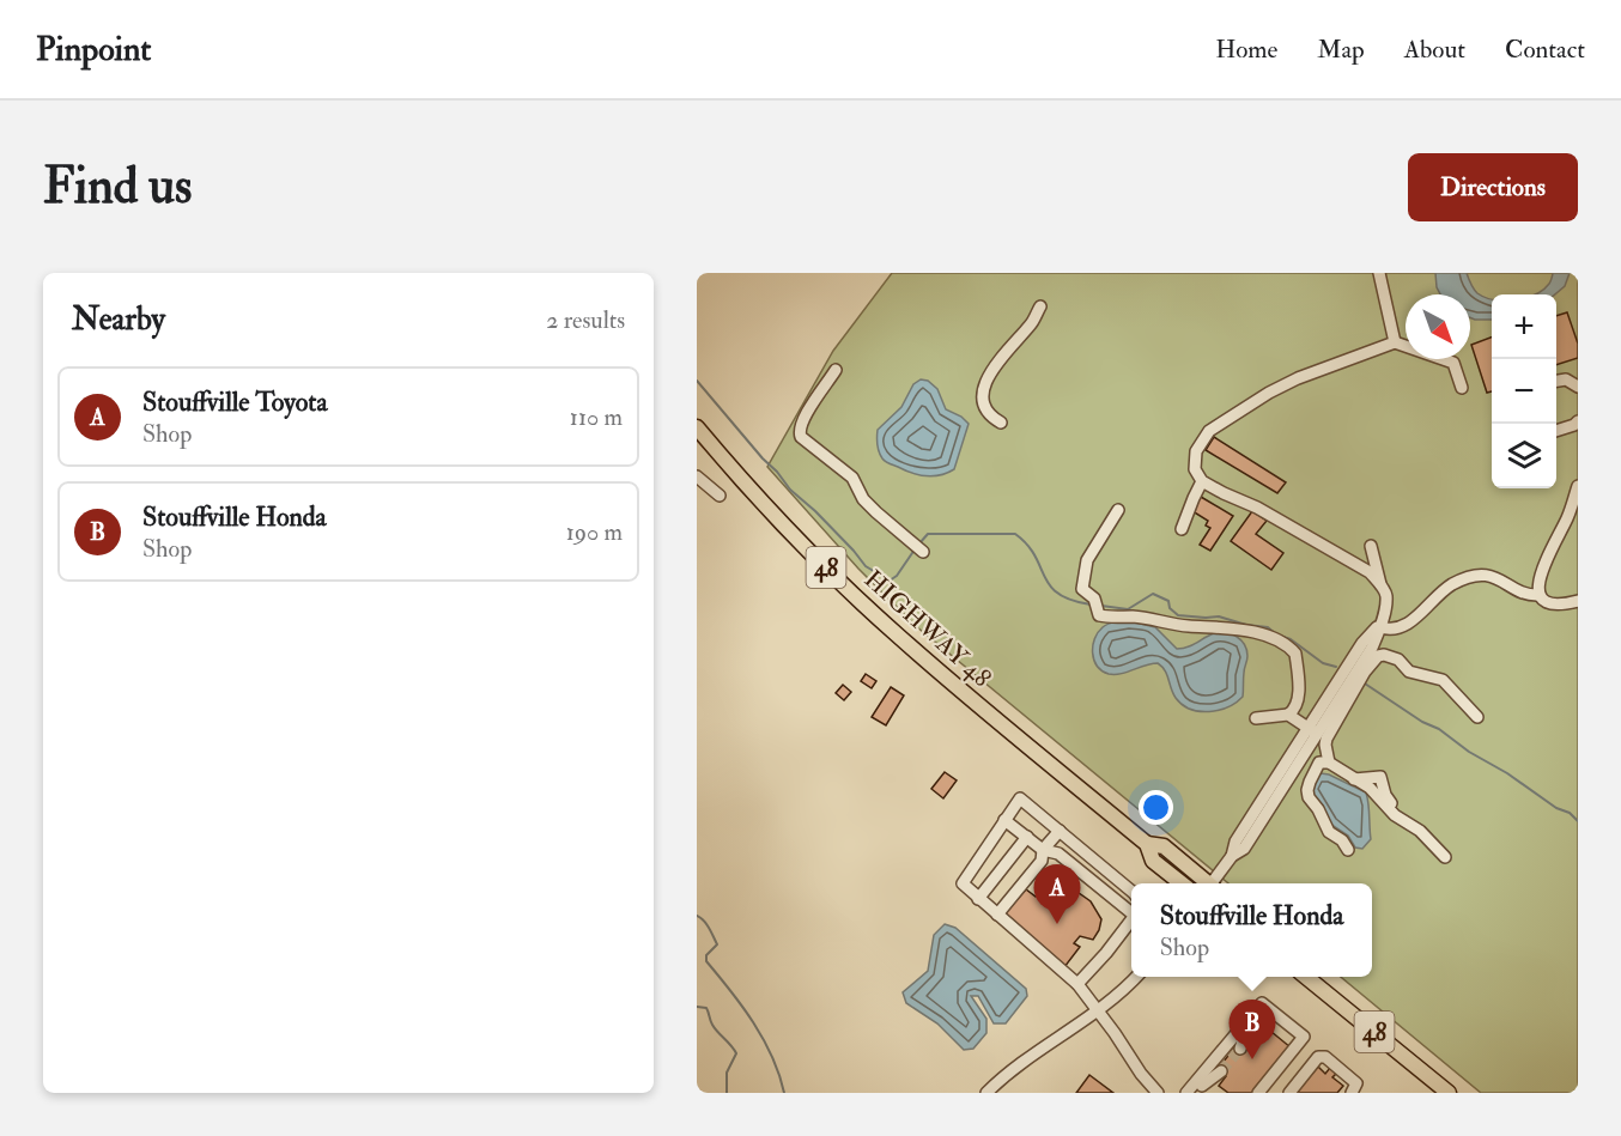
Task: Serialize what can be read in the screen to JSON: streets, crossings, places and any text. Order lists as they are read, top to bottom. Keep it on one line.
{"streets":{"main road":["48","HIGHWAY 48"]},"north":"bottom right","page":{"header":"Pinpoint","nav":["Home","Map","About","Contact"],"buttons":"Directions","title":"Find us","heading":["Nearby","2 results"],"map_buttons":["+","−"],"list":[{"mark":"A","name":"Stouffville Toyota","note":"Shop","value":"110 m"},{"mark":"B","name":"Stouffville Honda","note":"Shop","value":"190 m"}],"pins":["A","B"],"popup":["Stouffville Honda","Shop"]}}
